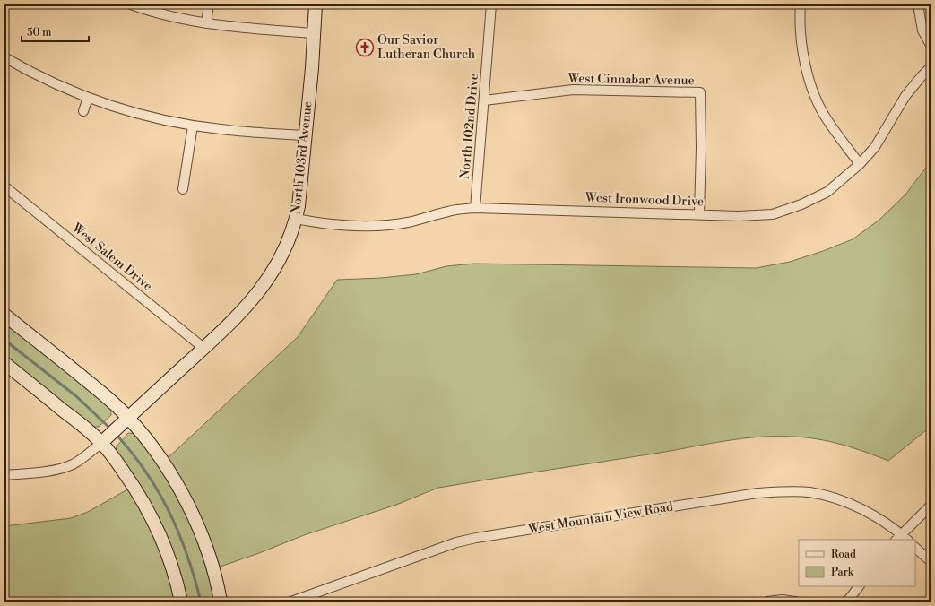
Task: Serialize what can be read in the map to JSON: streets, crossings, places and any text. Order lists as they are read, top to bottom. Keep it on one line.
{"streets":{"street":["West Cinnabar Avenue","North 102nd Drive","North 103rd Avenue","West Ironwood Drive","West Salem Drive","West Mountain View Road"]},"crossings":[["West Cinnabar Avenue","North 102nd Drive"],["West Cinnabar Avenue","West Ironwood Drive"],["North 102nd Drive","West Ironwood Drive"],["North 103rd Avenue","West Ironwood Drive"],["North 103rd Avenue","West Salem Drive"]],"places":{"church":["Our Savior Lutheran Church"]},"legend":["Road","Park"],"scale_bar":"50 m"}
